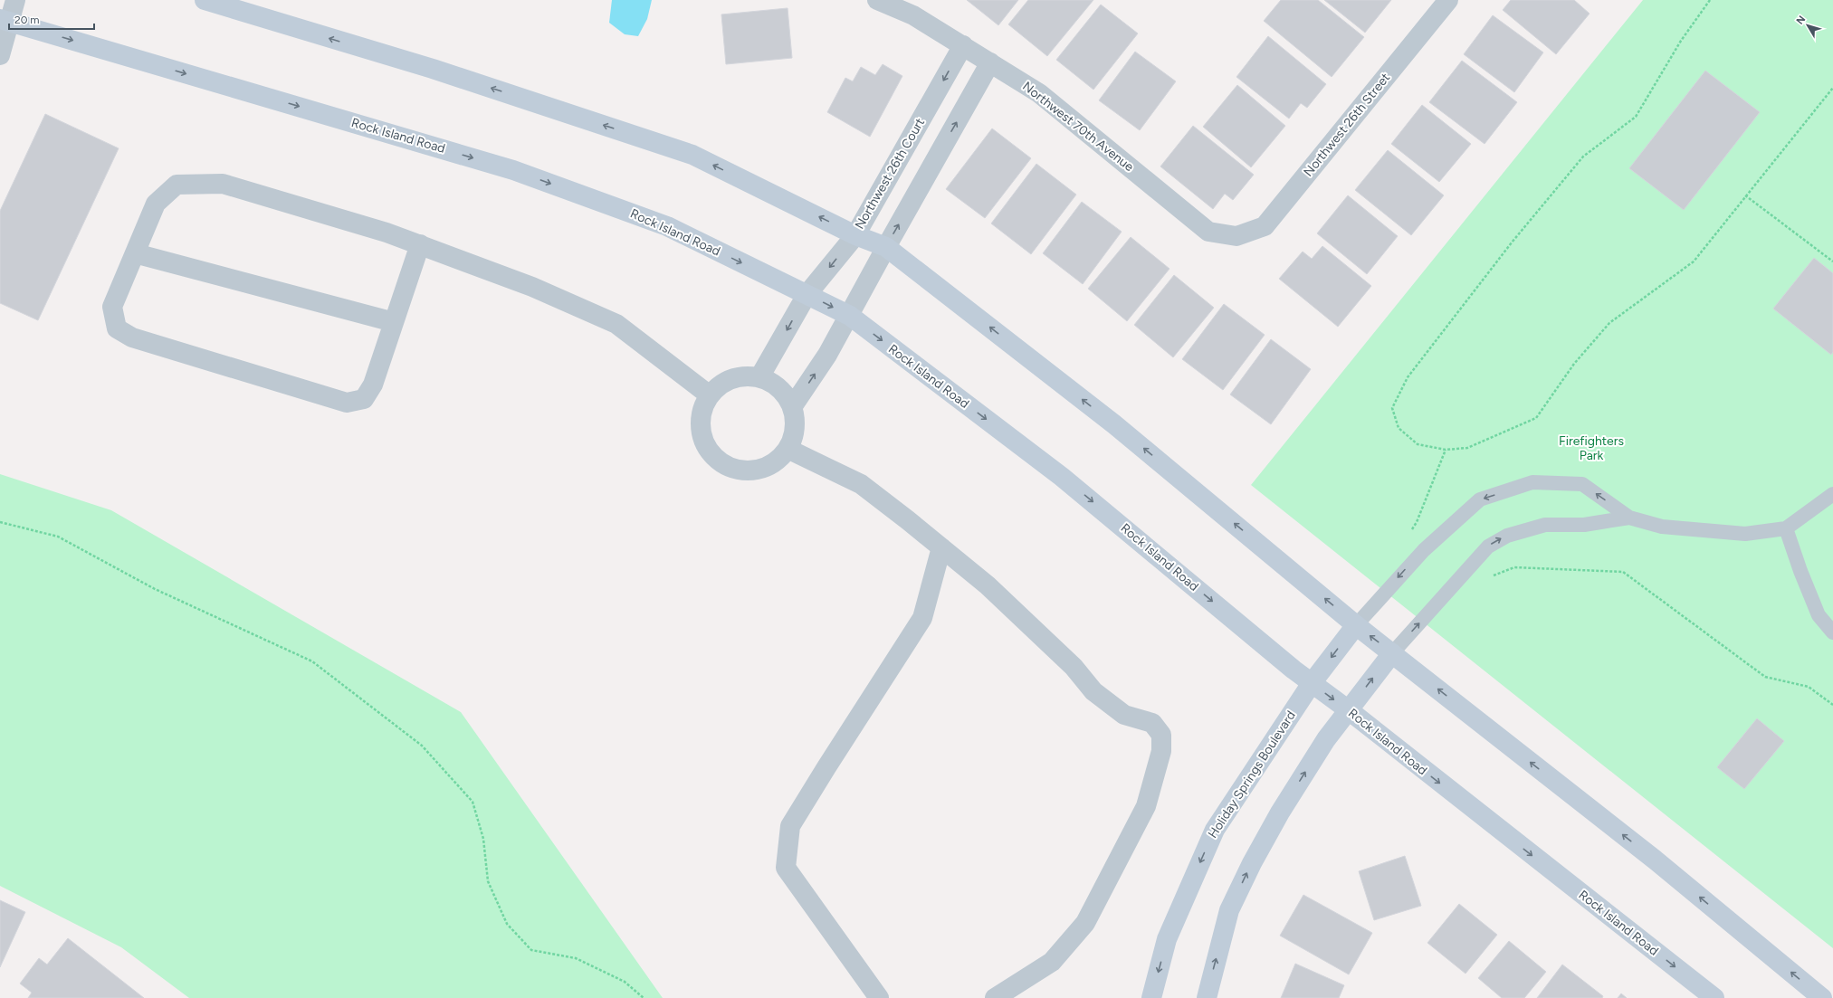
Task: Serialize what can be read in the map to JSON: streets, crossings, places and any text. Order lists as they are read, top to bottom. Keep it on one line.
{"streets":{"main road":["Rock Island Road","Holiday Springs Boulevard"],"street":["Northwest 26th Street","Northwest 70th Avenue","Northwest 26th Court"]},"crossings":[["Northwest 26th Street","Northwest 70th Avenue"],["Northwest 70th Avenue","Northwest 26th Court"],["Rock Island Road","Northwest 26th Court"],["Rock Island Road","Holiday Springs Boulevard"]],"parks":["Firefighters Park"],"scale_bar":"20 m","north":"top left"}
